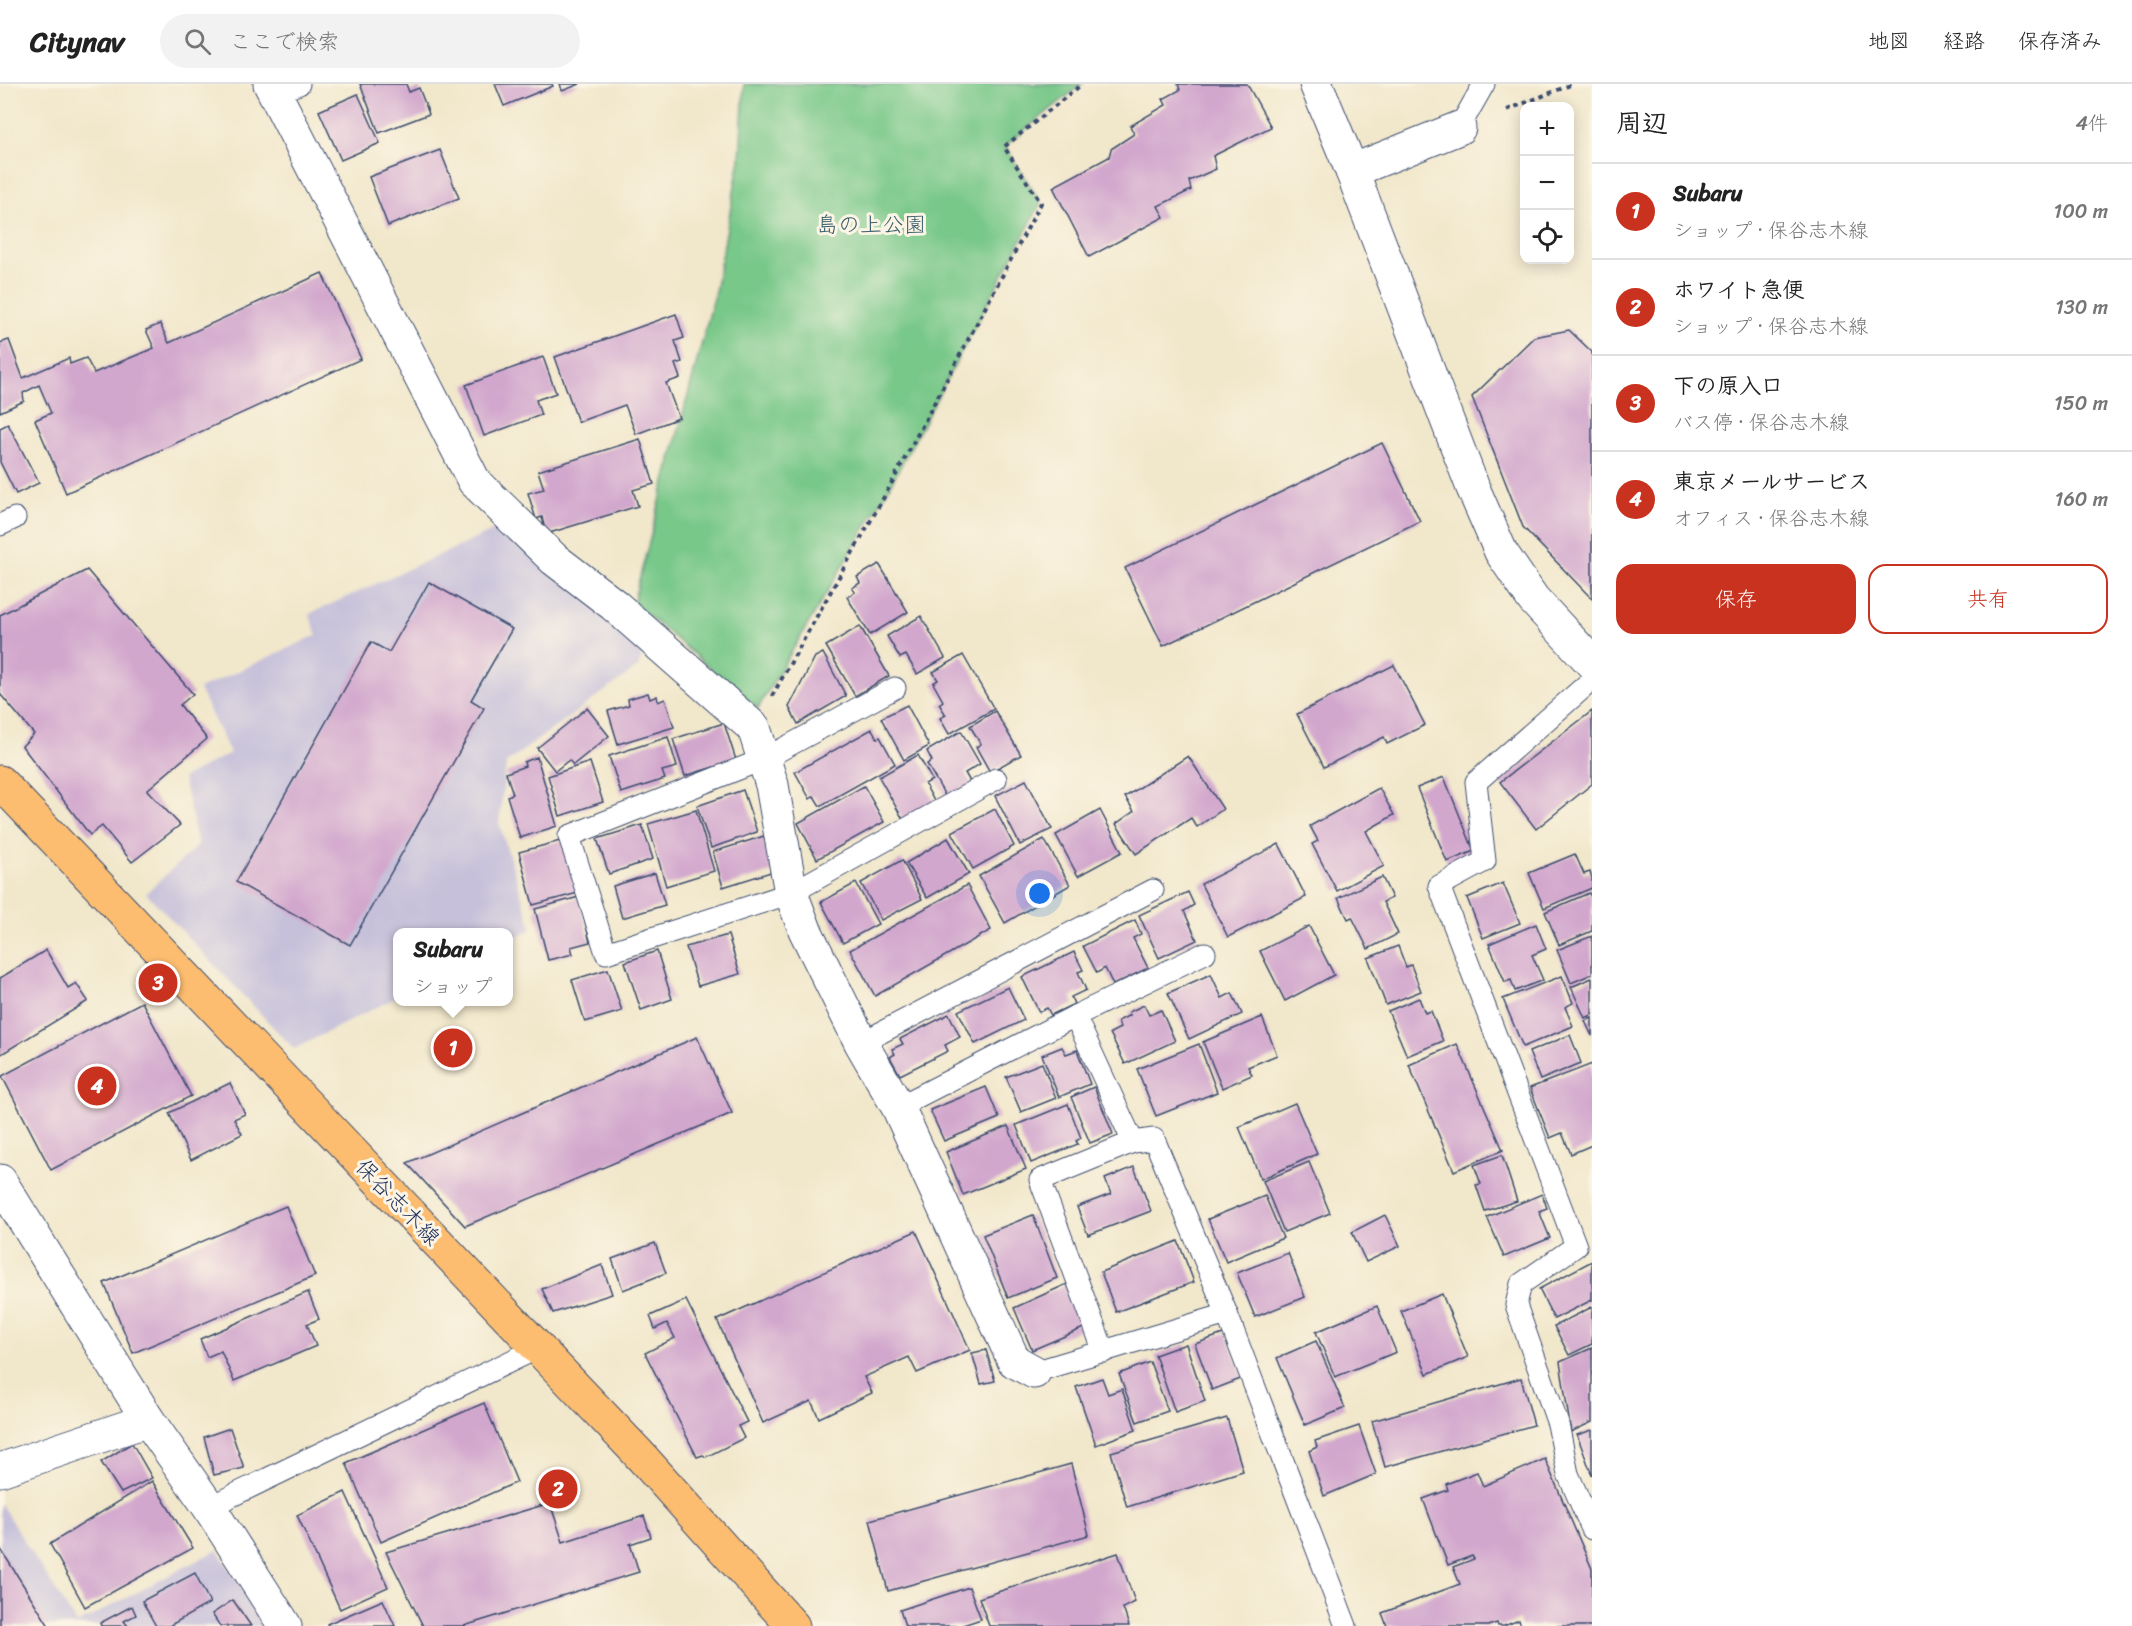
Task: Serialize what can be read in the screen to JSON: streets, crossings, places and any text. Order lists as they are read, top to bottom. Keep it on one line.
{"streets":{"main road":["保谷志木線"]},"parks":["島の上公園"],"page":{"header":"Citynav","search":"ここで検索","nav":["地図","経路","保存済み"],"heading":["周辺","4件"],"map_buttons":["+","−"],"list":[{"mark":"1","name":"Subaru","note":"ショップ · 保谷志木線","value":"100 m"},{"mark":"2","name":"ホワイト急便","note":"ショップ · 保谷志木線","value":"130 m"},{"mark":"3","name":"下の原入口","note":"バス停 · 保谷志木線","value":"150 m"},{"mark":"4","name":"東京メールサービス","note":"オフィス · 保谷志木線","value":"160 m"}],"buttons":["保存","共有"],"popup":["Subaru","ショップ"],"pins":["3","1","4","2"]}}
